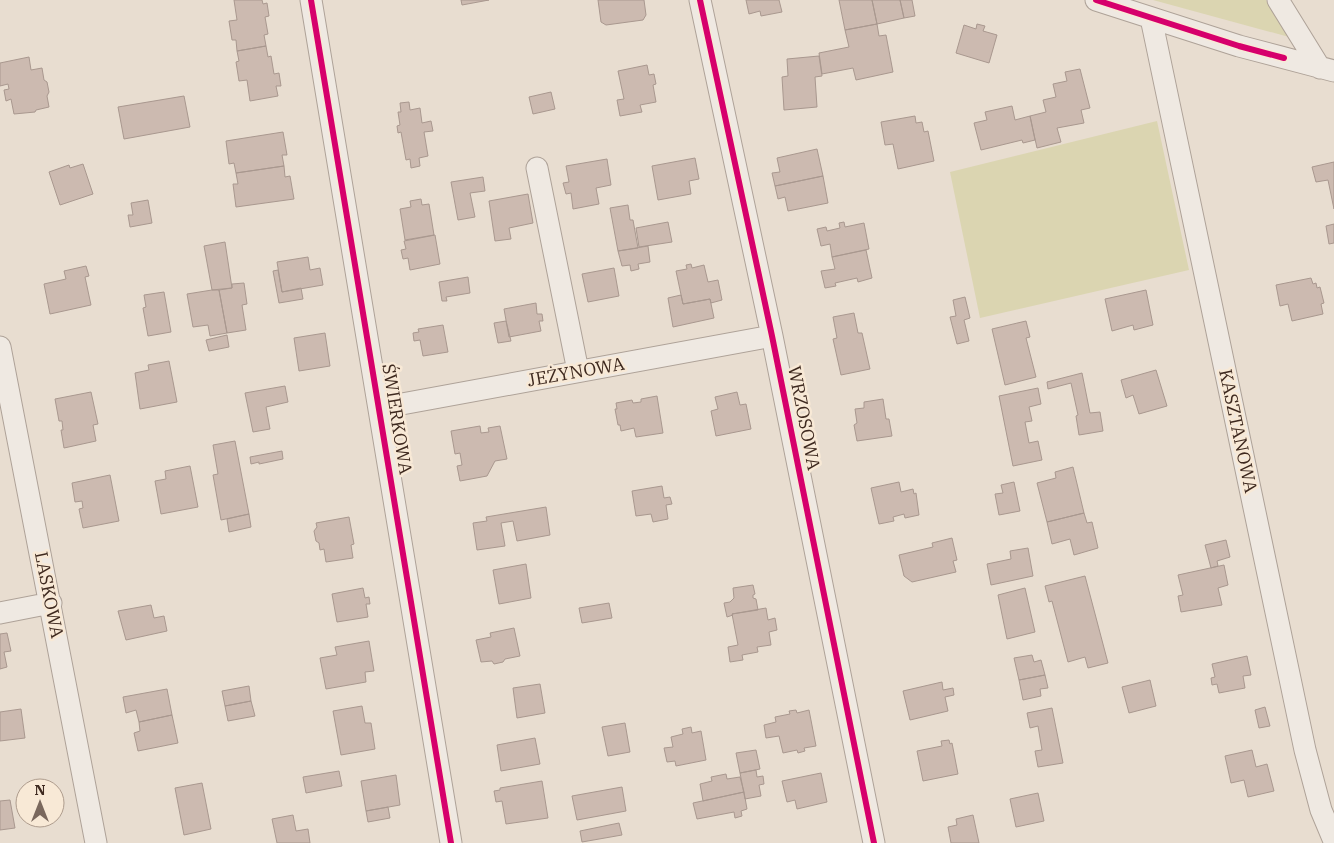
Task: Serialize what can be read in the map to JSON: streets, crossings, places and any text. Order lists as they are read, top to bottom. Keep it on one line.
{"streets":{"street":["JEŻYNOWA","WRZOSOWA","ŚWIERKOWA","KASZTANOWA","LASKOWA"]},"crossings":[["JEŻYNOWA","WRZOSOWA"],["JEŻYNOWA","ŚWIERKOWA"]],"north":"top"}
